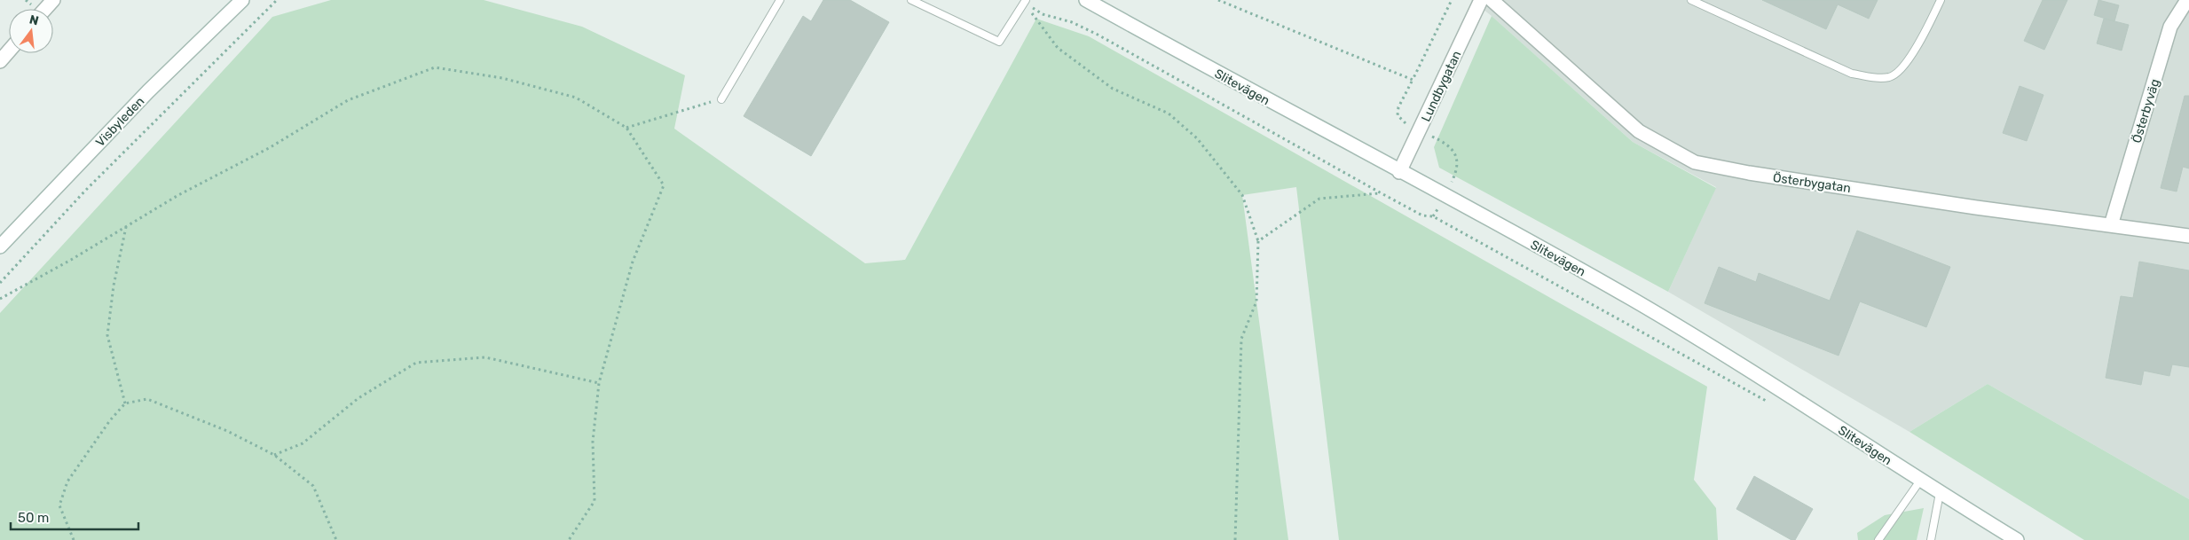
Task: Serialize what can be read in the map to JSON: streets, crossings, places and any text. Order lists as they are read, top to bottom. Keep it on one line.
{"streets":{"main road":["Lundbygatan","Slitevägen","Österbyväg","Visbyleden","Österbygatan"]},"crossings":[["Lundbygatan","Slitevägen"],["Österbyväg","Österbygatan"]],"scale_bar":"50 m","north":"top"}
